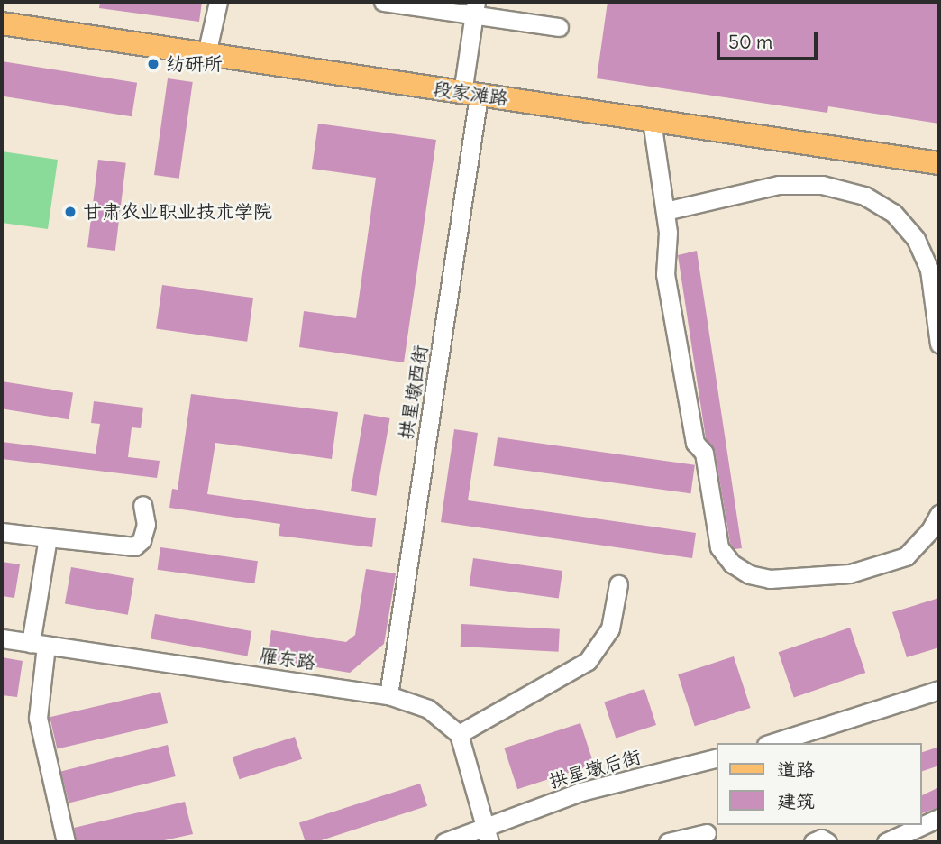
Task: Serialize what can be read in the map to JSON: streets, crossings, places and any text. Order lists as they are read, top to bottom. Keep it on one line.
{"streets":{"main road":["段家滩路"],"street":["拱星墩西街","雁东路","拱星墩后街"]},"crossings":[["段家滩路","拱星墩西街"],["拱星墩西街","雁东路"]],"places":["纺研所","甘肃农业职业技术学院"],"legend":["道路","建筑"],"scale_bar":"50 m"}
